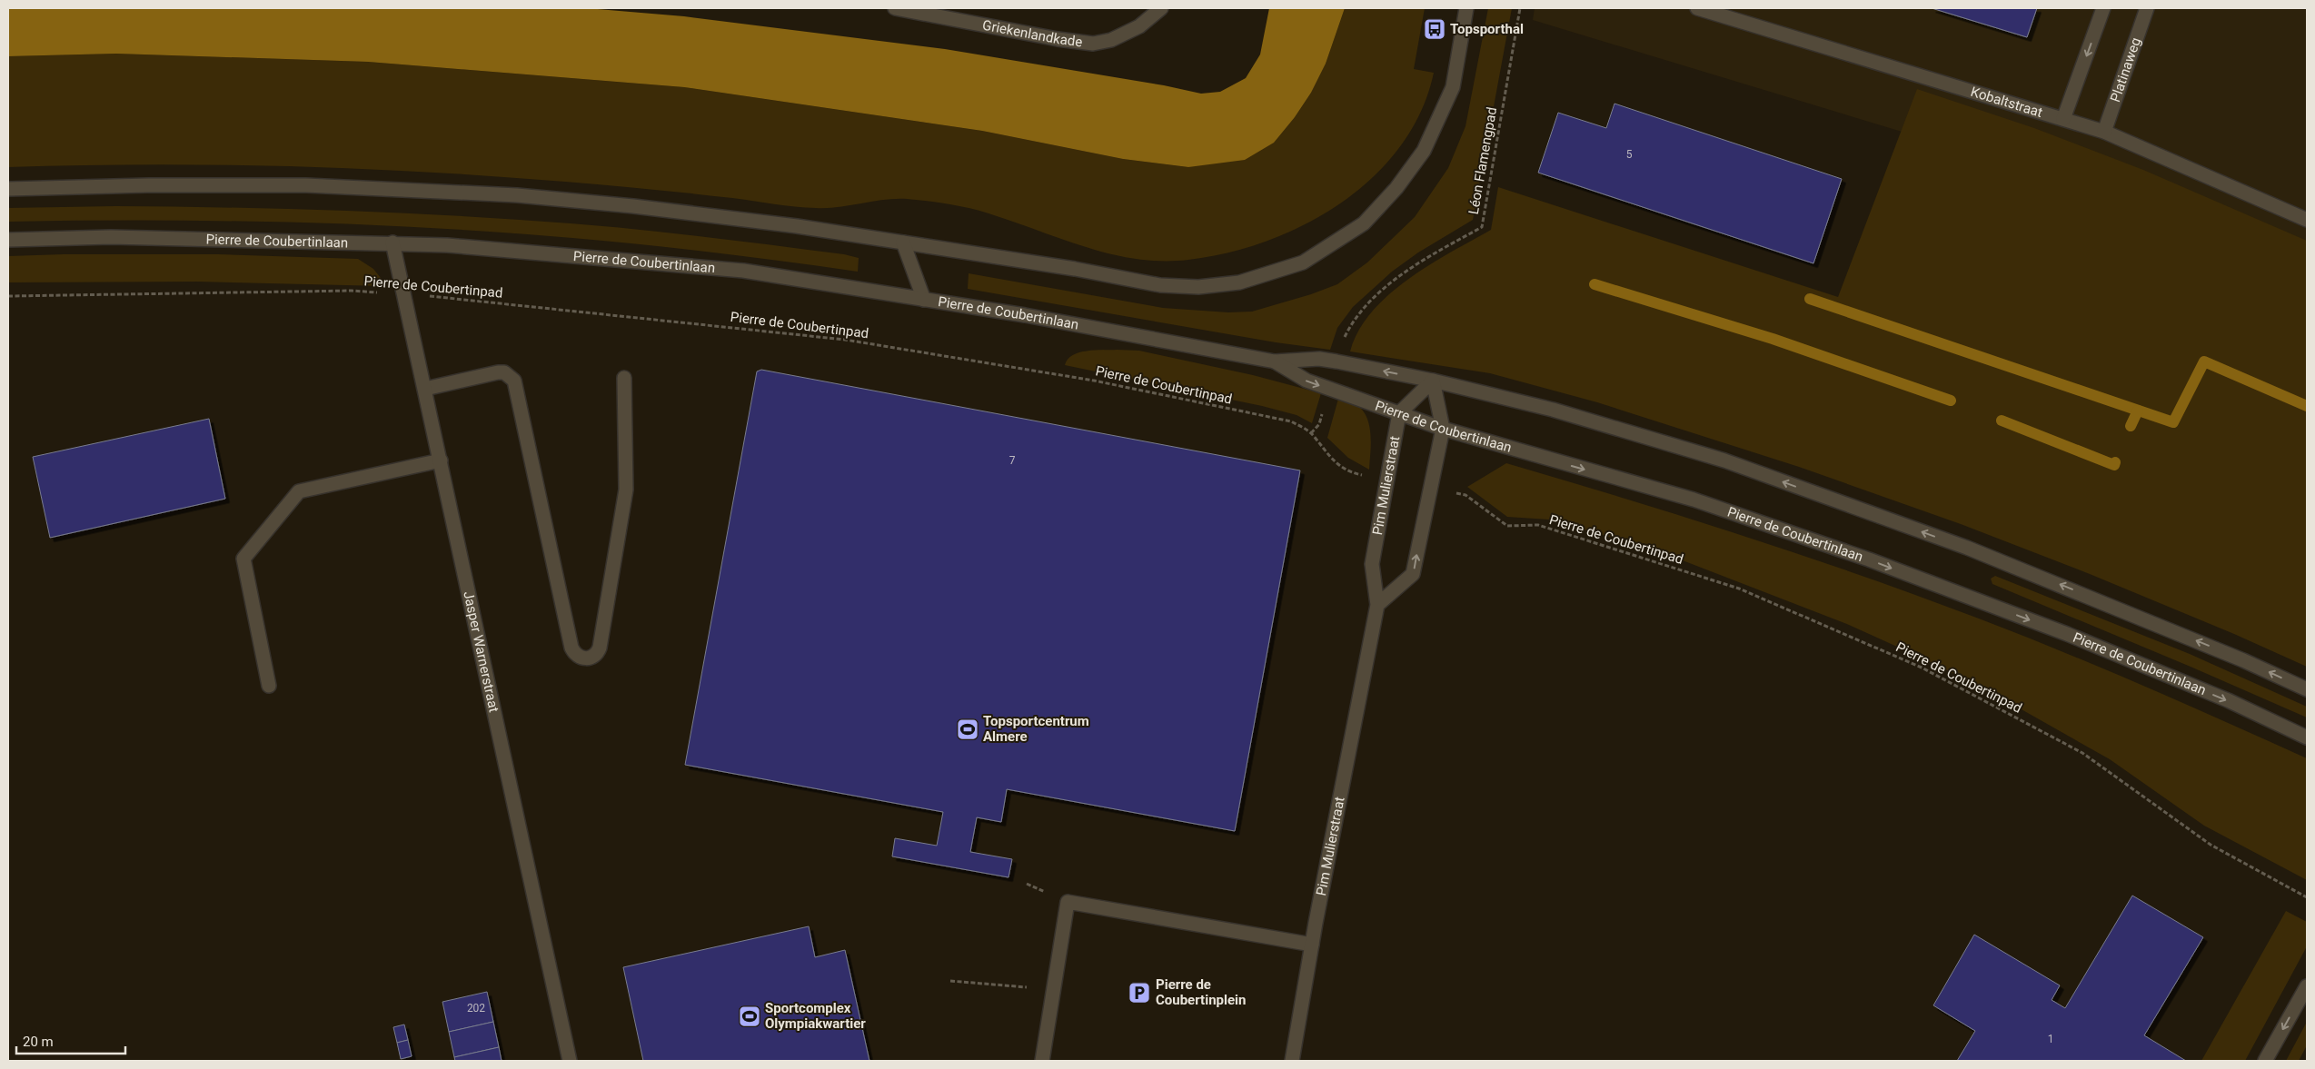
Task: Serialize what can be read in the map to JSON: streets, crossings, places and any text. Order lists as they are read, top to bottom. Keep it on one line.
{"streets":{"street":["Griekenlandkade","Platinaweg","Kobaltstraat","Pierre de Coubertinlaan","Pim Mulierstraat","Jasper Warnerstraat"],"path":["Léon Flamengpad","Pierre de Coubertinpad"]},"crossings":[["Platinaweg","Kobaltstraat"],["Léon Flamengpad","Pierre de Coubertinlaan"],["Pierre de Coubertinlaan","Pim Mulierstraat"],["Pierre de Coubertinlaan","Jasper Warnerstraat"],["Pierre de Coubertinpad","Pim Mulierstraat"],["Pierre de Coubertinpad","Jasper Warnerstraat"]],"places":{"bus stop":["Topsporthal"],"sports":["Topsportcentrum Almere","Sportcomplex Olympiakwartier"],"parking":["Pierre de Coubertinplein"]},"house_numbers":["5","7","202","1"],"scale_bar":"20 m"}
